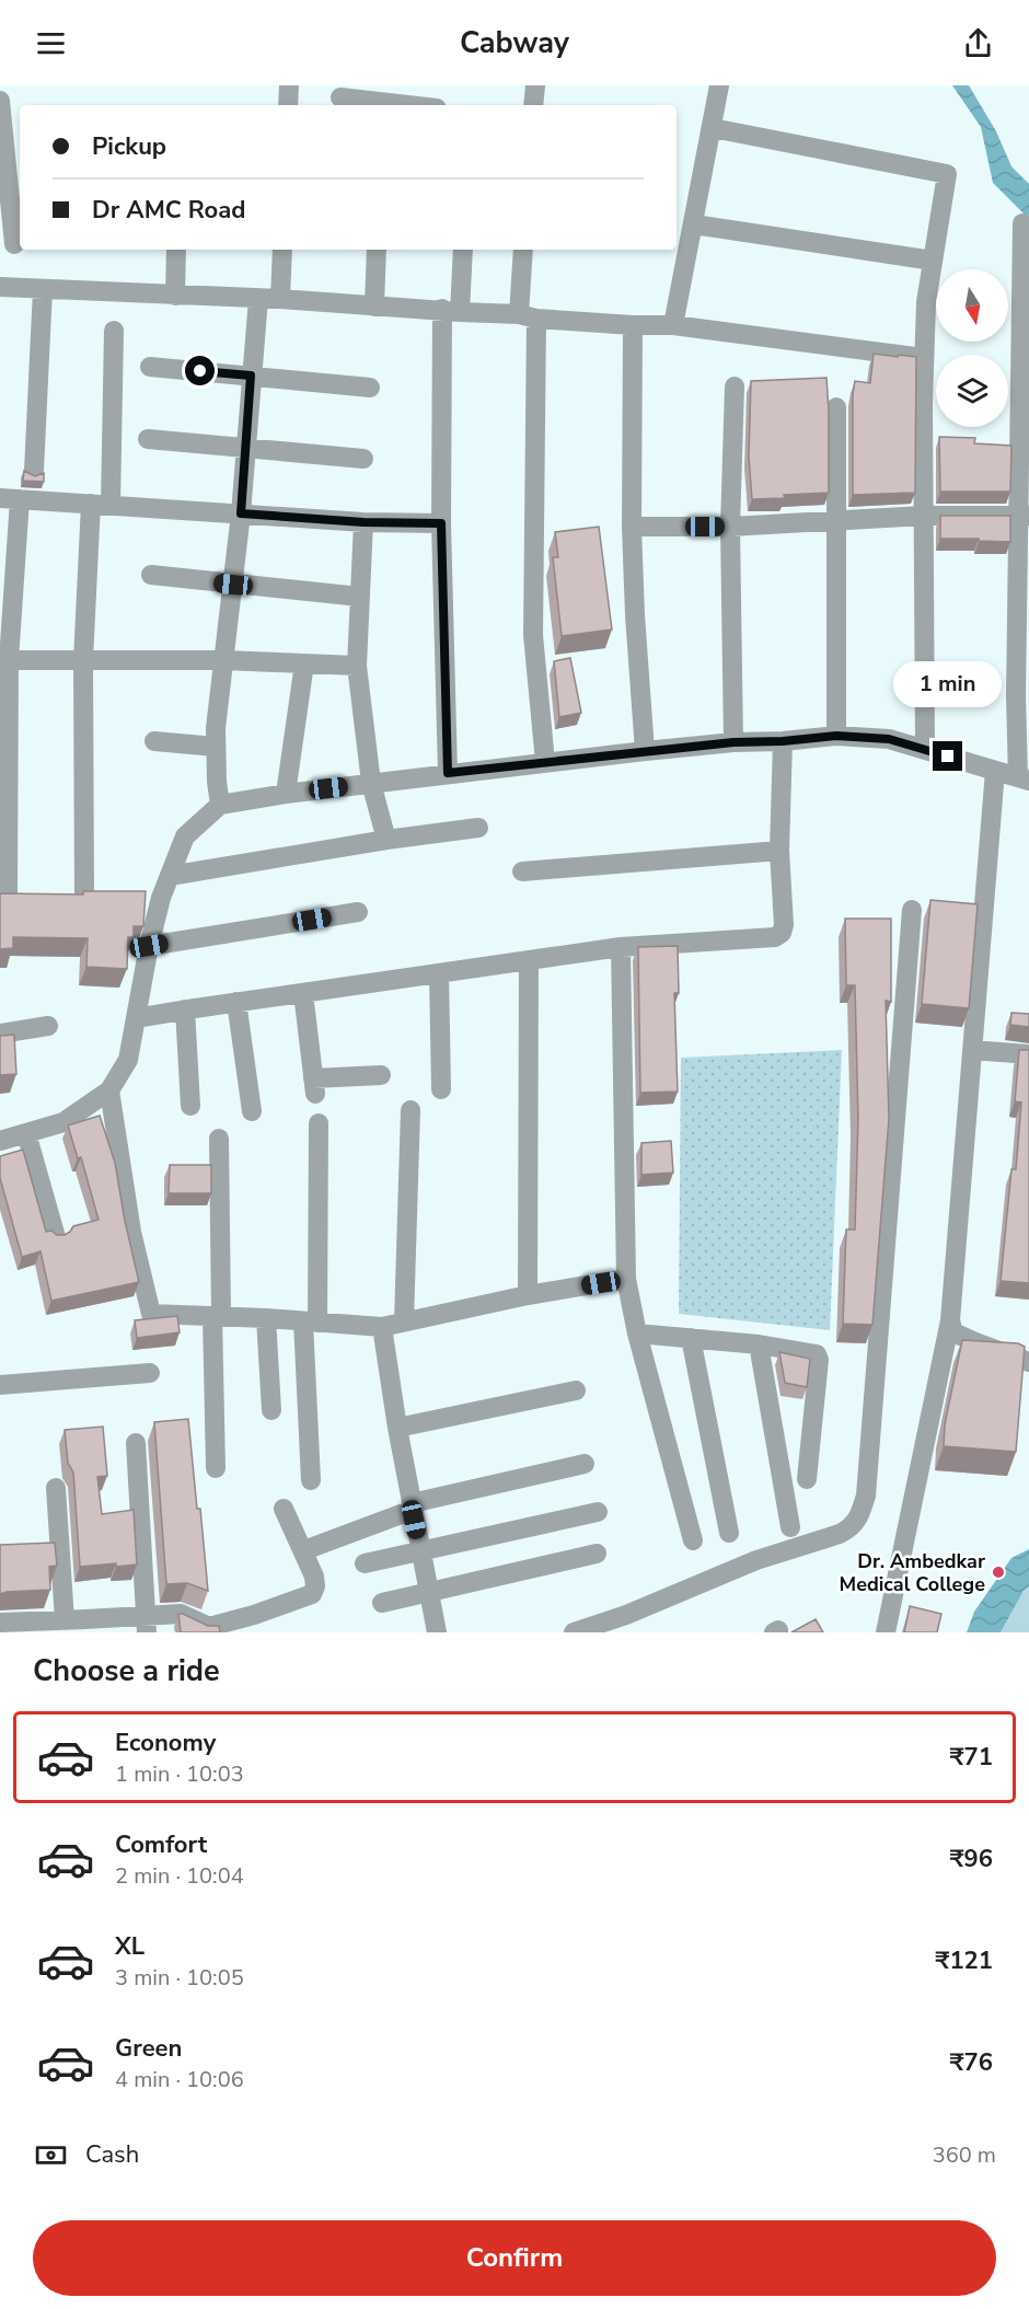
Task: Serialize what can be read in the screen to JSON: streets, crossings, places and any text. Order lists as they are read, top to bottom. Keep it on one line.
{"places":["Dr. Ambedkar Medical College"],"north":"bottom","page":{"header":"Cabway","banner":["Pickup","Dr AMC Road"],"bubble":"1 min","heading":"Choose a ride","list":[{"name":"Economy","note":"1 min · 10:03","value":"₹71"},{"name":"Comfort","note":"2 min · 10:04","value":"₹96"},{"name":"XL","note":"3 min · 10:05","value":"₹121"},{"name":"Green","note":"4 min · 10:06","value":"₹76"}],"pay":["Cash","360 m"],"buttons":"Confirm"}}
